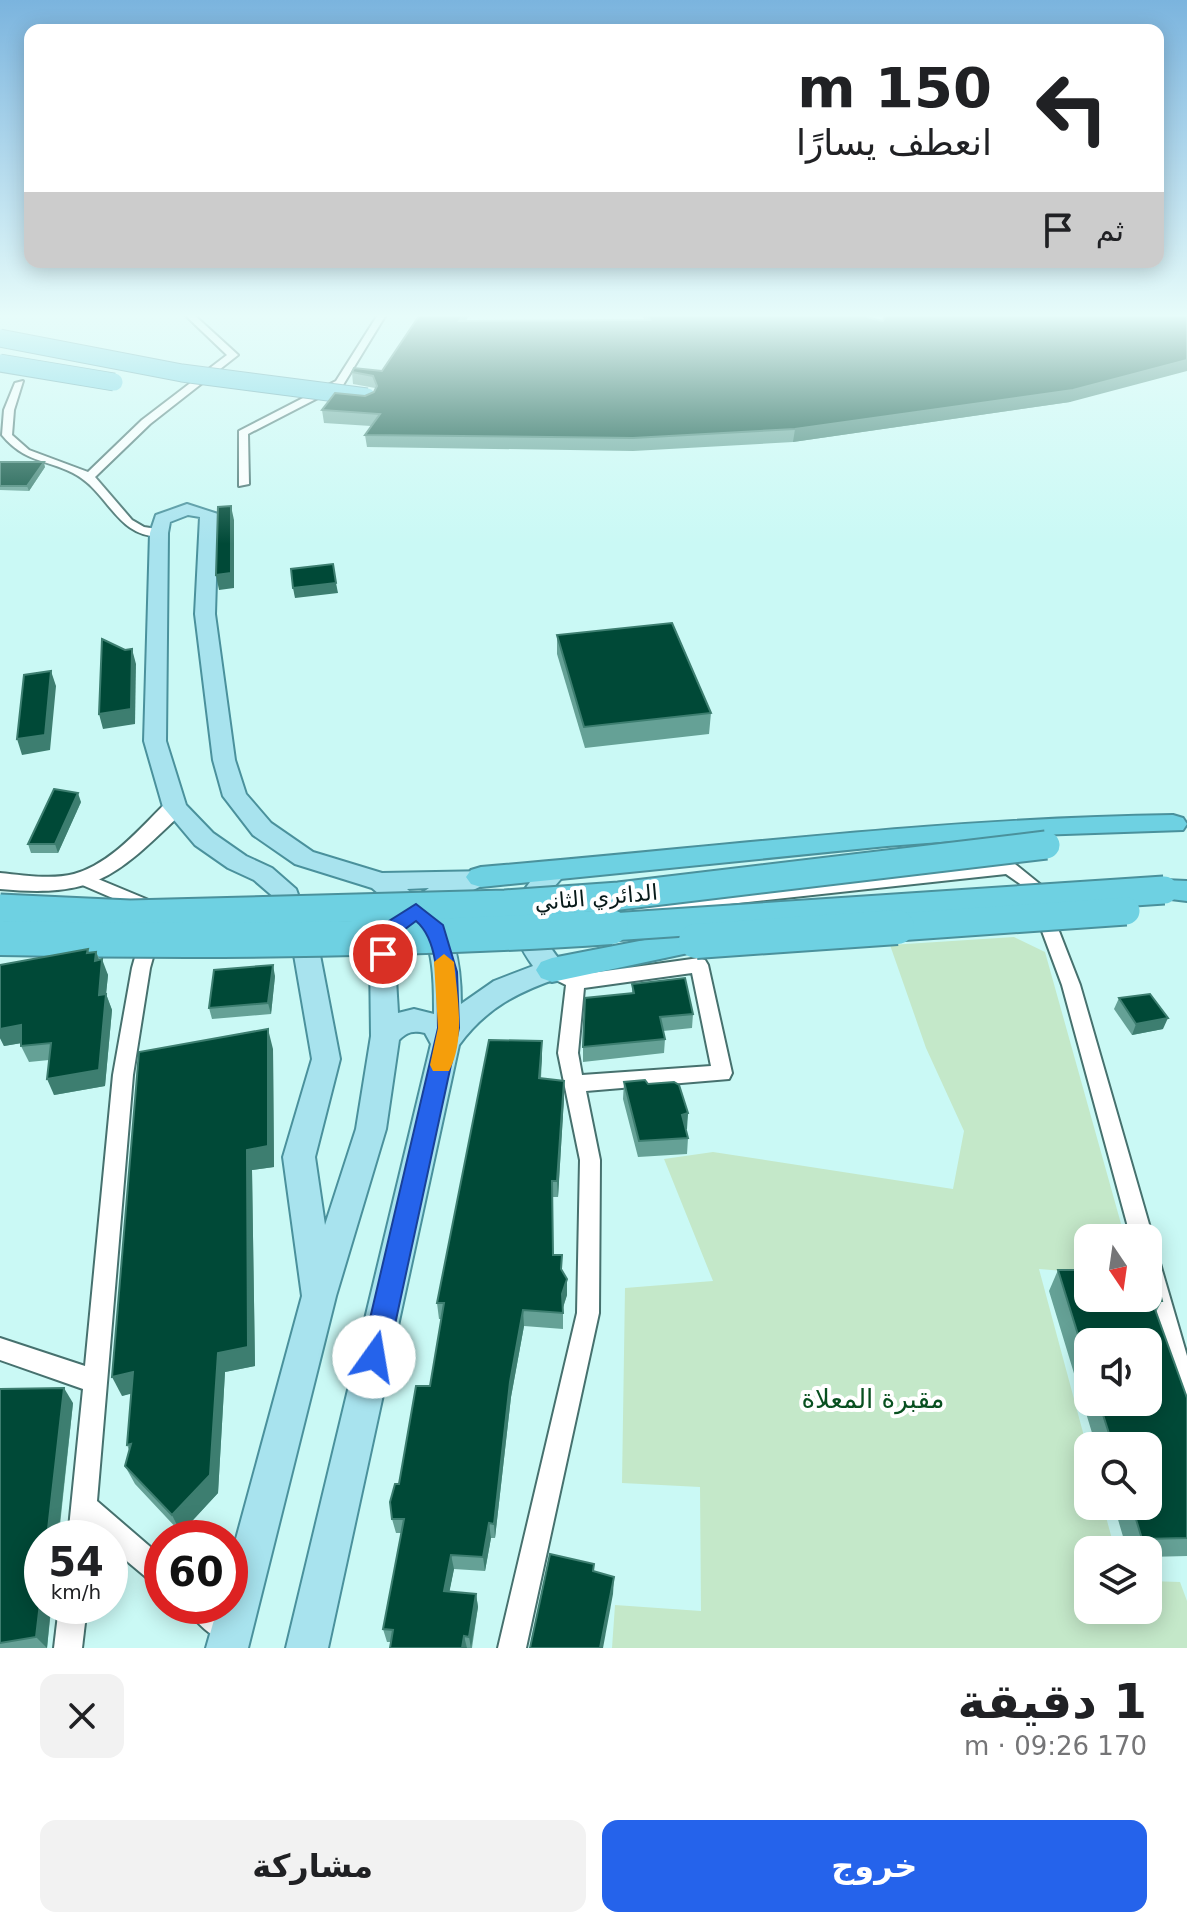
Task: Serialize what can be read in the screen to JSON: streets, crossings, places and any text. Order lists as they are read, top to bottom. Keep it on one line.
{"streets":{"highway":["الدائري الثاني"]},"parks":["مقبرة المعلاة"],"north":"bottom","page":{"turn":["150 m","انعطف يسارًا"],"then":"ثم","speed":"54 km/h","limit":"60","heading":["1 دقيقة","170 m · 09:26"],"buttons":["خروج","مشاركة"]}}
